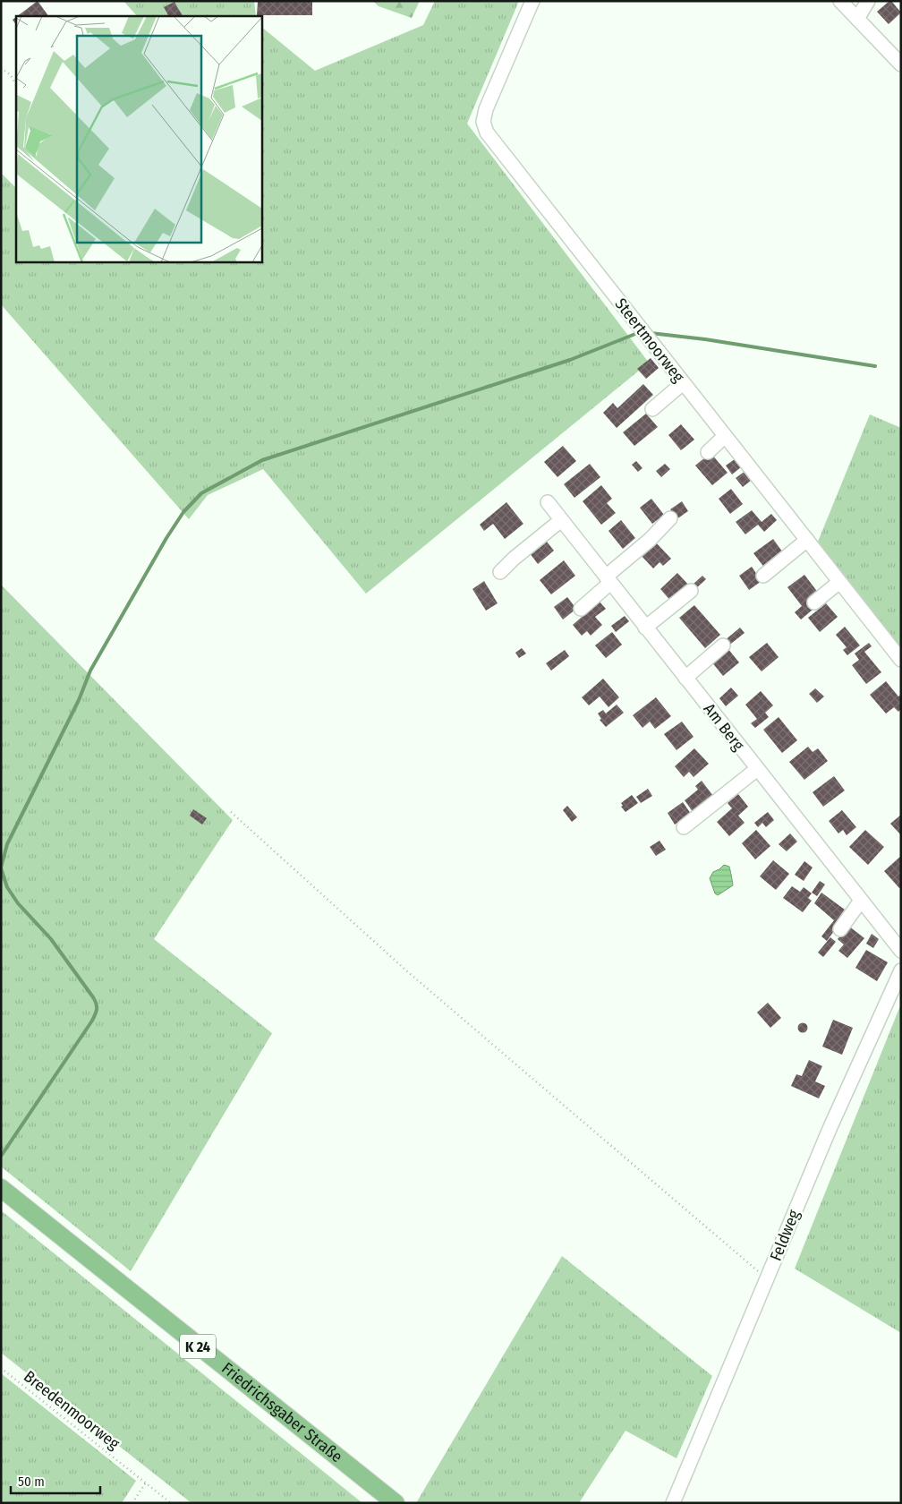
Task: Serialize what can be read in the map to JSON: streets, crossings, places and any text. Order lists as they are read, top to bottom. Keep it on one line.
{"streets":{"main road":["K 24","Friedrichsgaber Straße"],"street":["Steertmoorweg","Am Berg","Feldweg"],"path":["Breedenmoorweg"]},"scale_bar":"50 m"}
